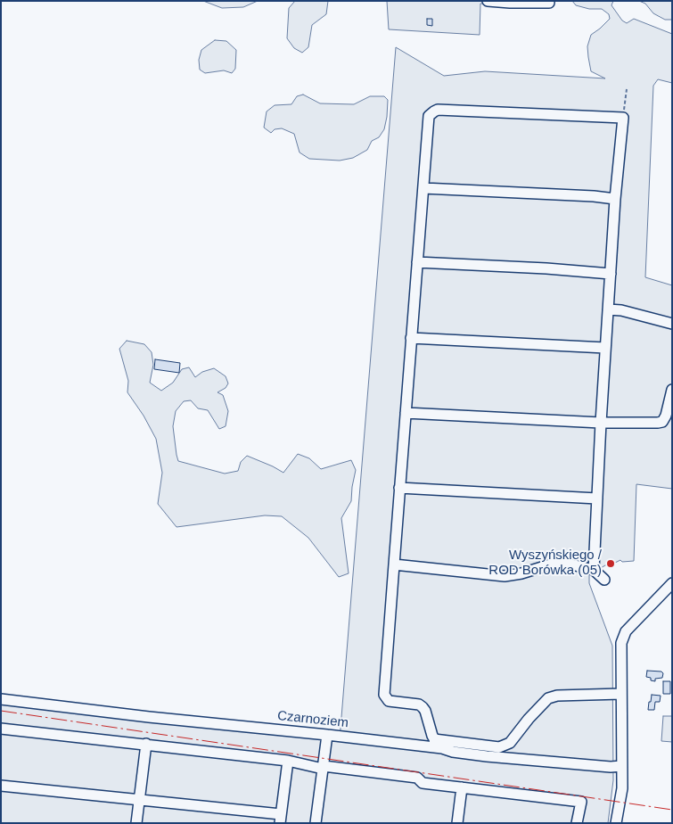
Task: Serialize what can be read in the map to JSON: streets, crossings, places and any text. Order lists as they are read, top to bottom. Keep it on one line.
{"streets":{"street":["Czarnoziem"]},"places":["Wyszyńskiego / ROD Borówka (05)"]}
